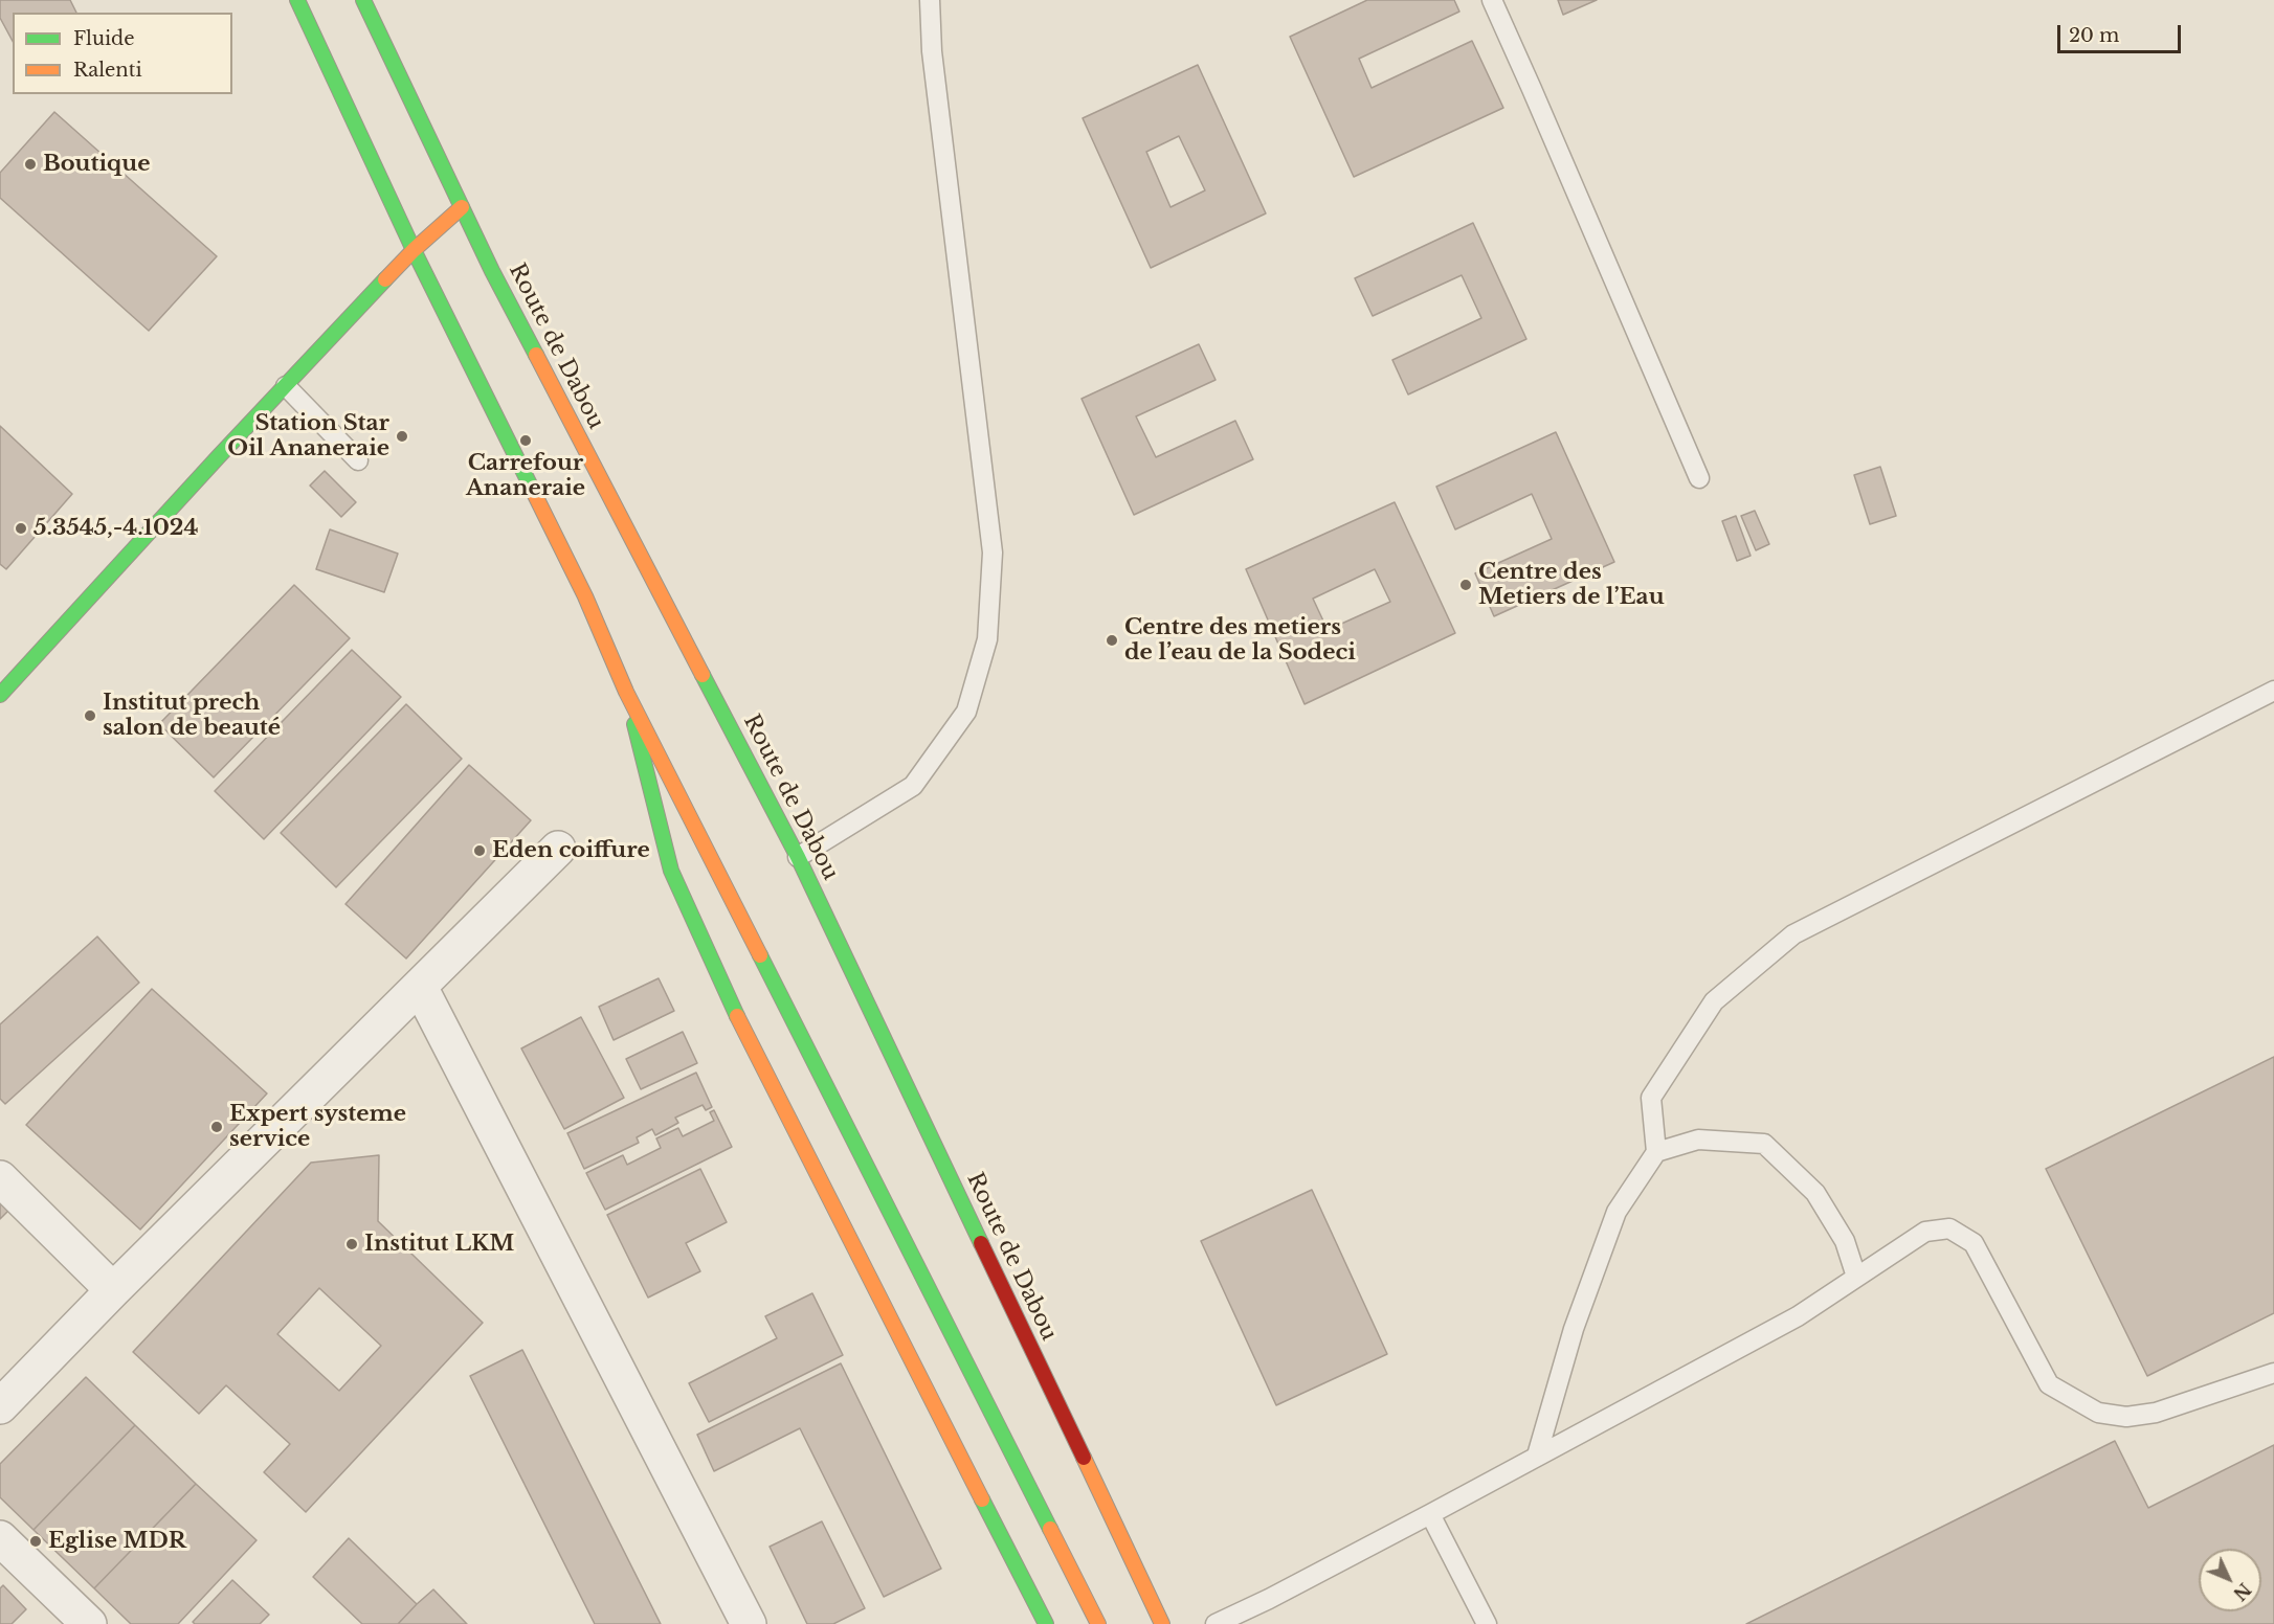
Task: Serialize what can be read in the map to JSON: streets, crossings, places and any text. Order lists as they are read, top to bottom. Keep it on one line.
{"streets":{"main road":["Route de Dabou"]},"places":["Boutique","Station Star Oil Ananeraie","Carrefour Ananeraie","5.3545,-4.1024","Centre des Metiers de l’Eau","Centre des metiers de l’eau de la Sodeci","Institut prech salon de beauté","Eden coiffure","Expert systeme service","Institut LKM","Eglise MDR"],"legend":["Fluide","Ralenti"],"scale_bar":"20 m","north":"bottom right"}
